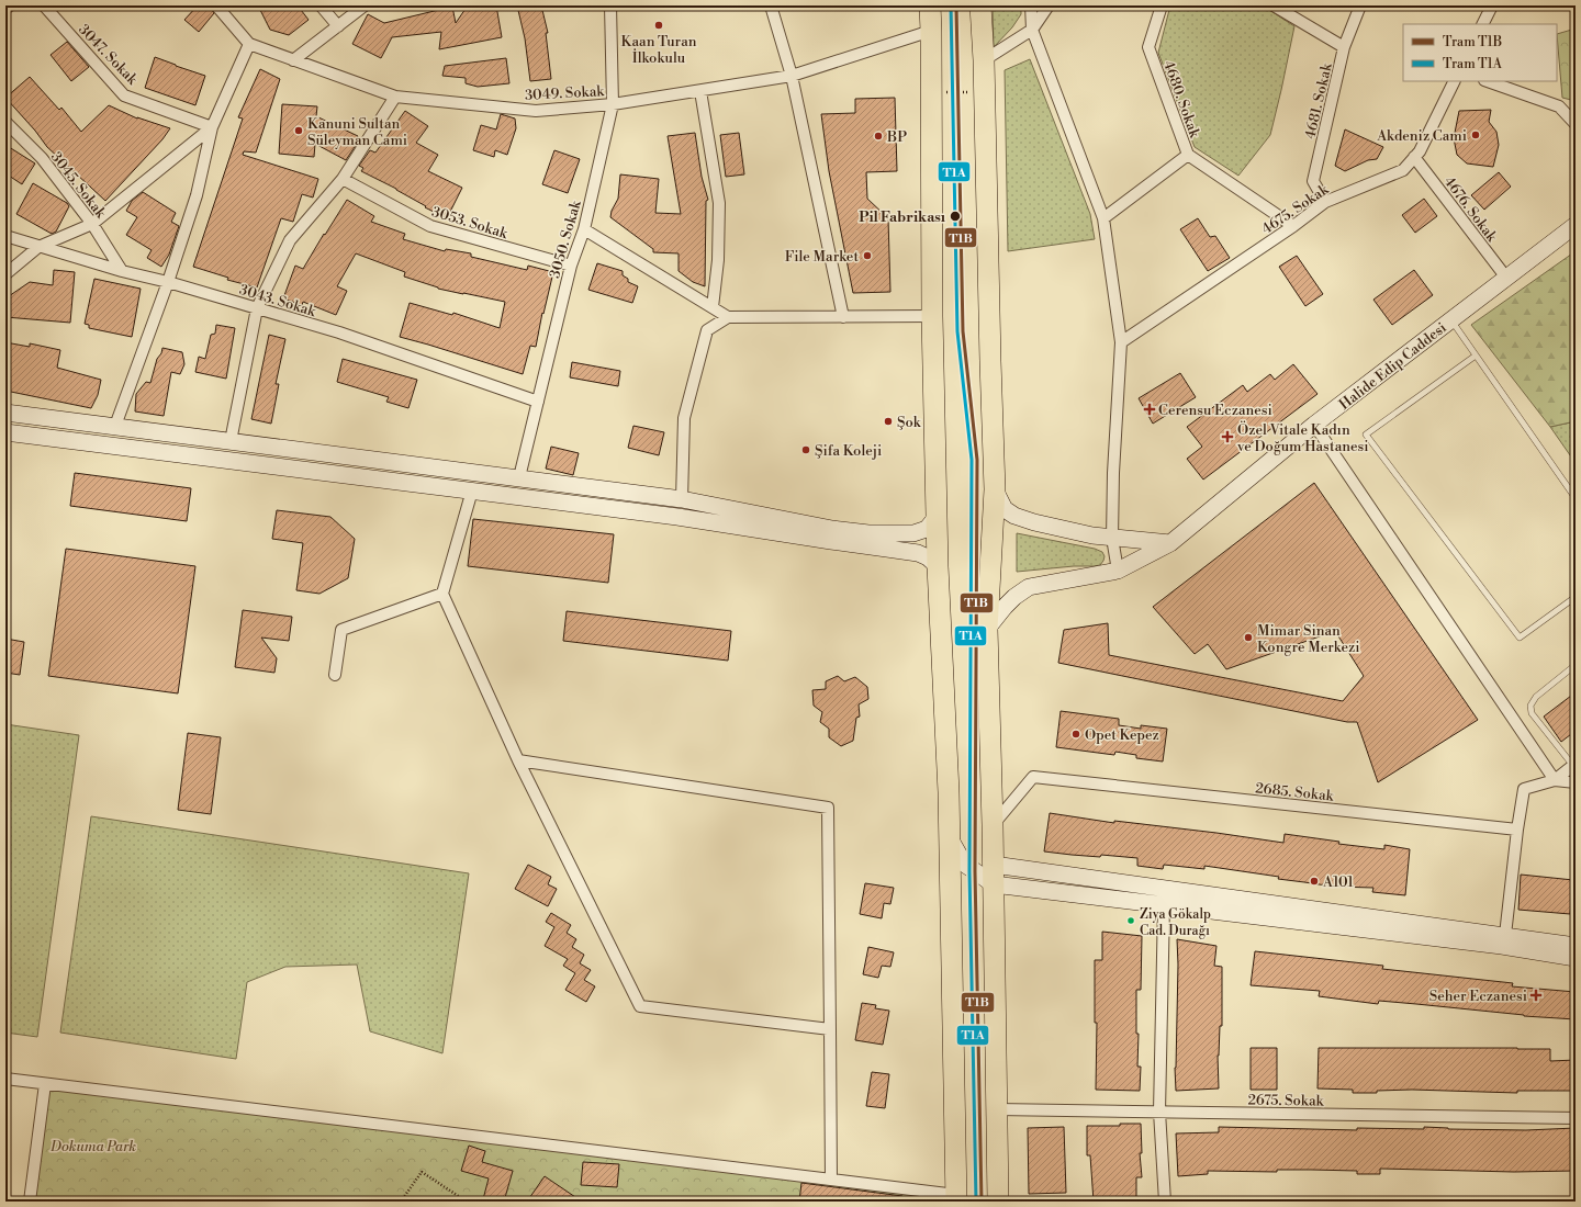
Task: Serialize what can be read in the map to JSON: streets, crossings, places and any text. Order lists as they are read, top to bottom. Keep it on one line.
{"streets":{"street":["3047. Sokak","3049. Sokak","4680. Sokak","4681. Sokak","3045. Sokak","4675. Sokak","4676. Sokak","3053. Sokak","3050. Sokak","3043. Sokak","Halide Edip Caddesi","2685. Sokak","2675. Sokak"]},"crossings":[["3049. Sokak","3050. Sokak"],["4680. Sokak","4675. Sokak"],["4681. Sokak","4675. Sokak"],["3045. Sokak","3043. Sokak"],["4675. Sokak","4676. Sokak"],["4676. Sokak","Halide Edip Caddesi"],["3053. Sokak","3050. Sokak"],["3050. Sokak","3043. Sokak"]],"parks":["Dokuma Park"],"places":{"other":["Kaan Turan İlkokulu","Kanuni Sultan Süleyman Cami","Akdeniz Cami","BP","Pil Fabrikası","File Market","Şok","Şifa Koleji","Mimar Sinan Kongre Merkezi","Opet Kepez","A101","Ziya Gökalp Cad. Durağı"],"health":["Cerensu Eczanesi","Özel Vitale Kadın ve Doğum Hastanesi","Seher Eczanesi"]},"lines":["tram line T1B","tram line T1A"],"legend":["Tram T1B","Tram T1A"]}
